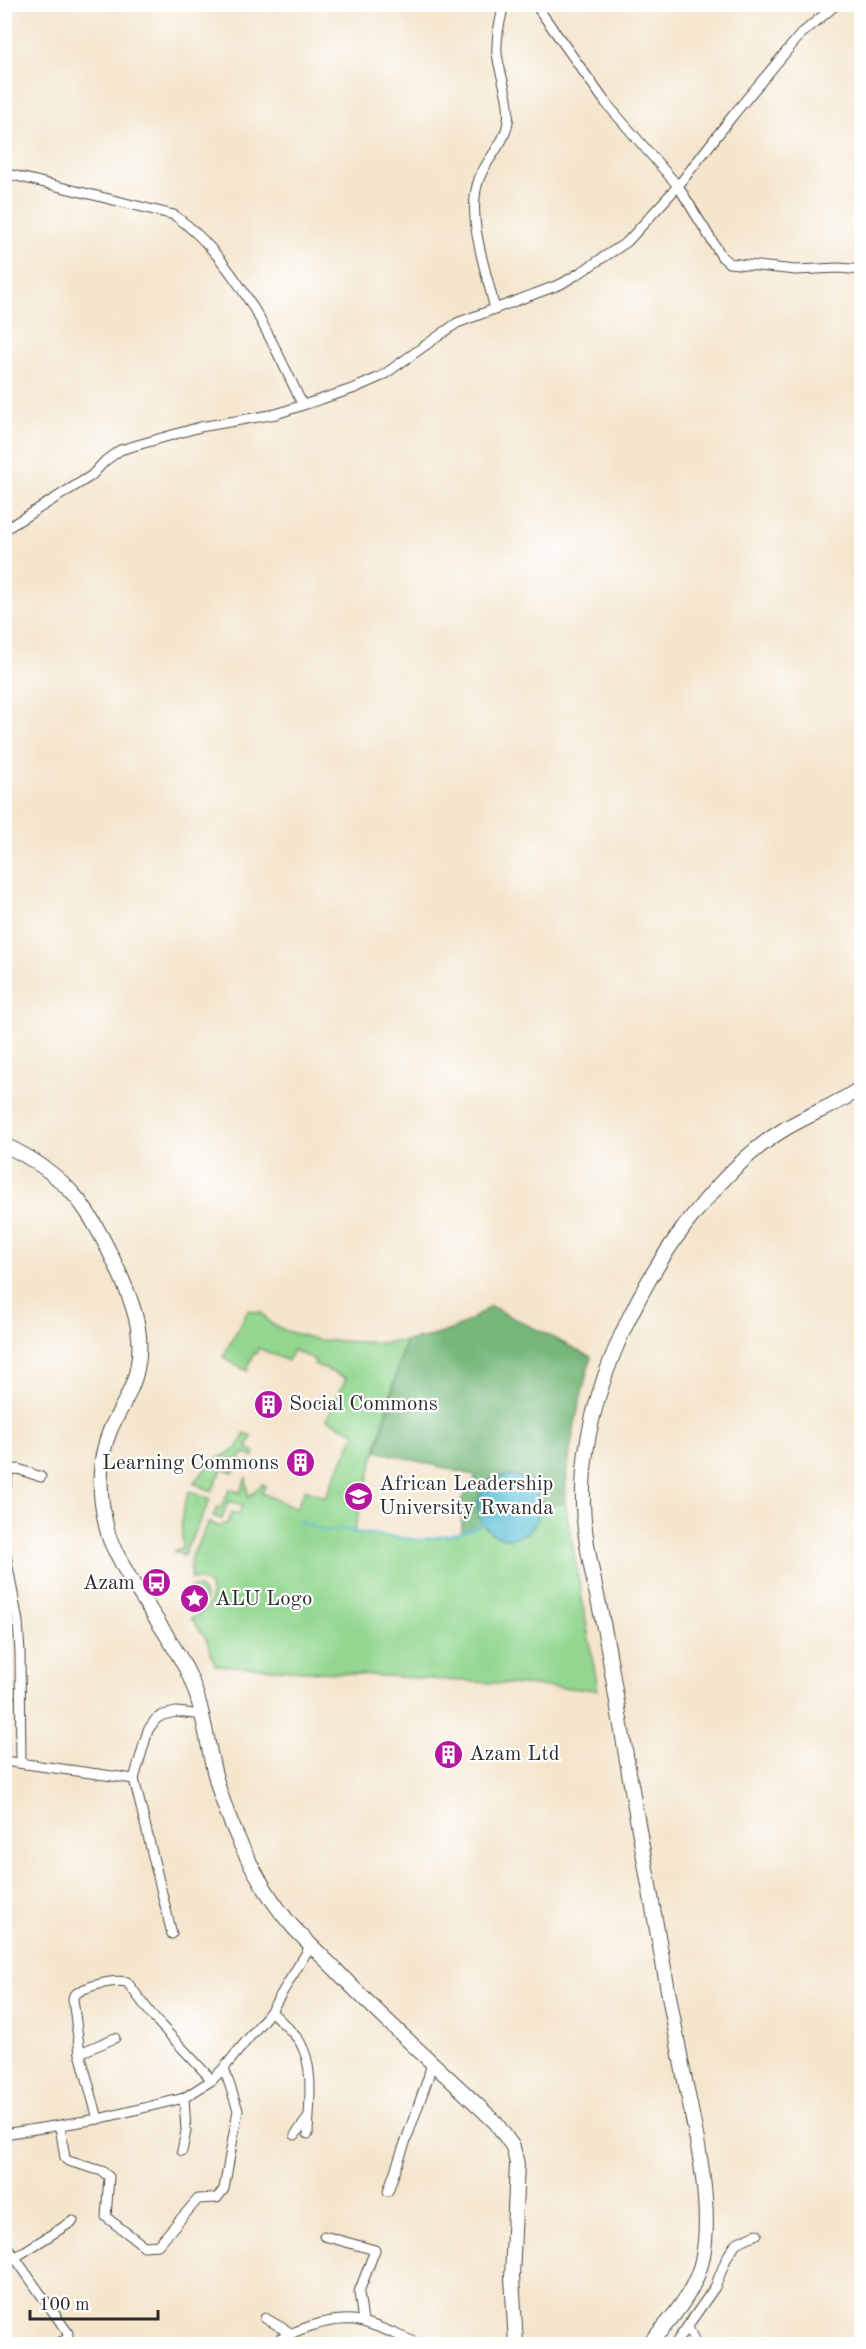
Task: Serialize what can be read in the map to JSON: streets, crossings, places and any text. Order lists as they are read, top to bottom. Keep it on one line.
{"places":{"building":["Social Commons","Learning Commons","Azam Ltd"],"school or university":["African Leadership University Rwanda"],"bus stop":["Azam"],"place":["ALU Logo"]},"scale_bar":"100 m"}
